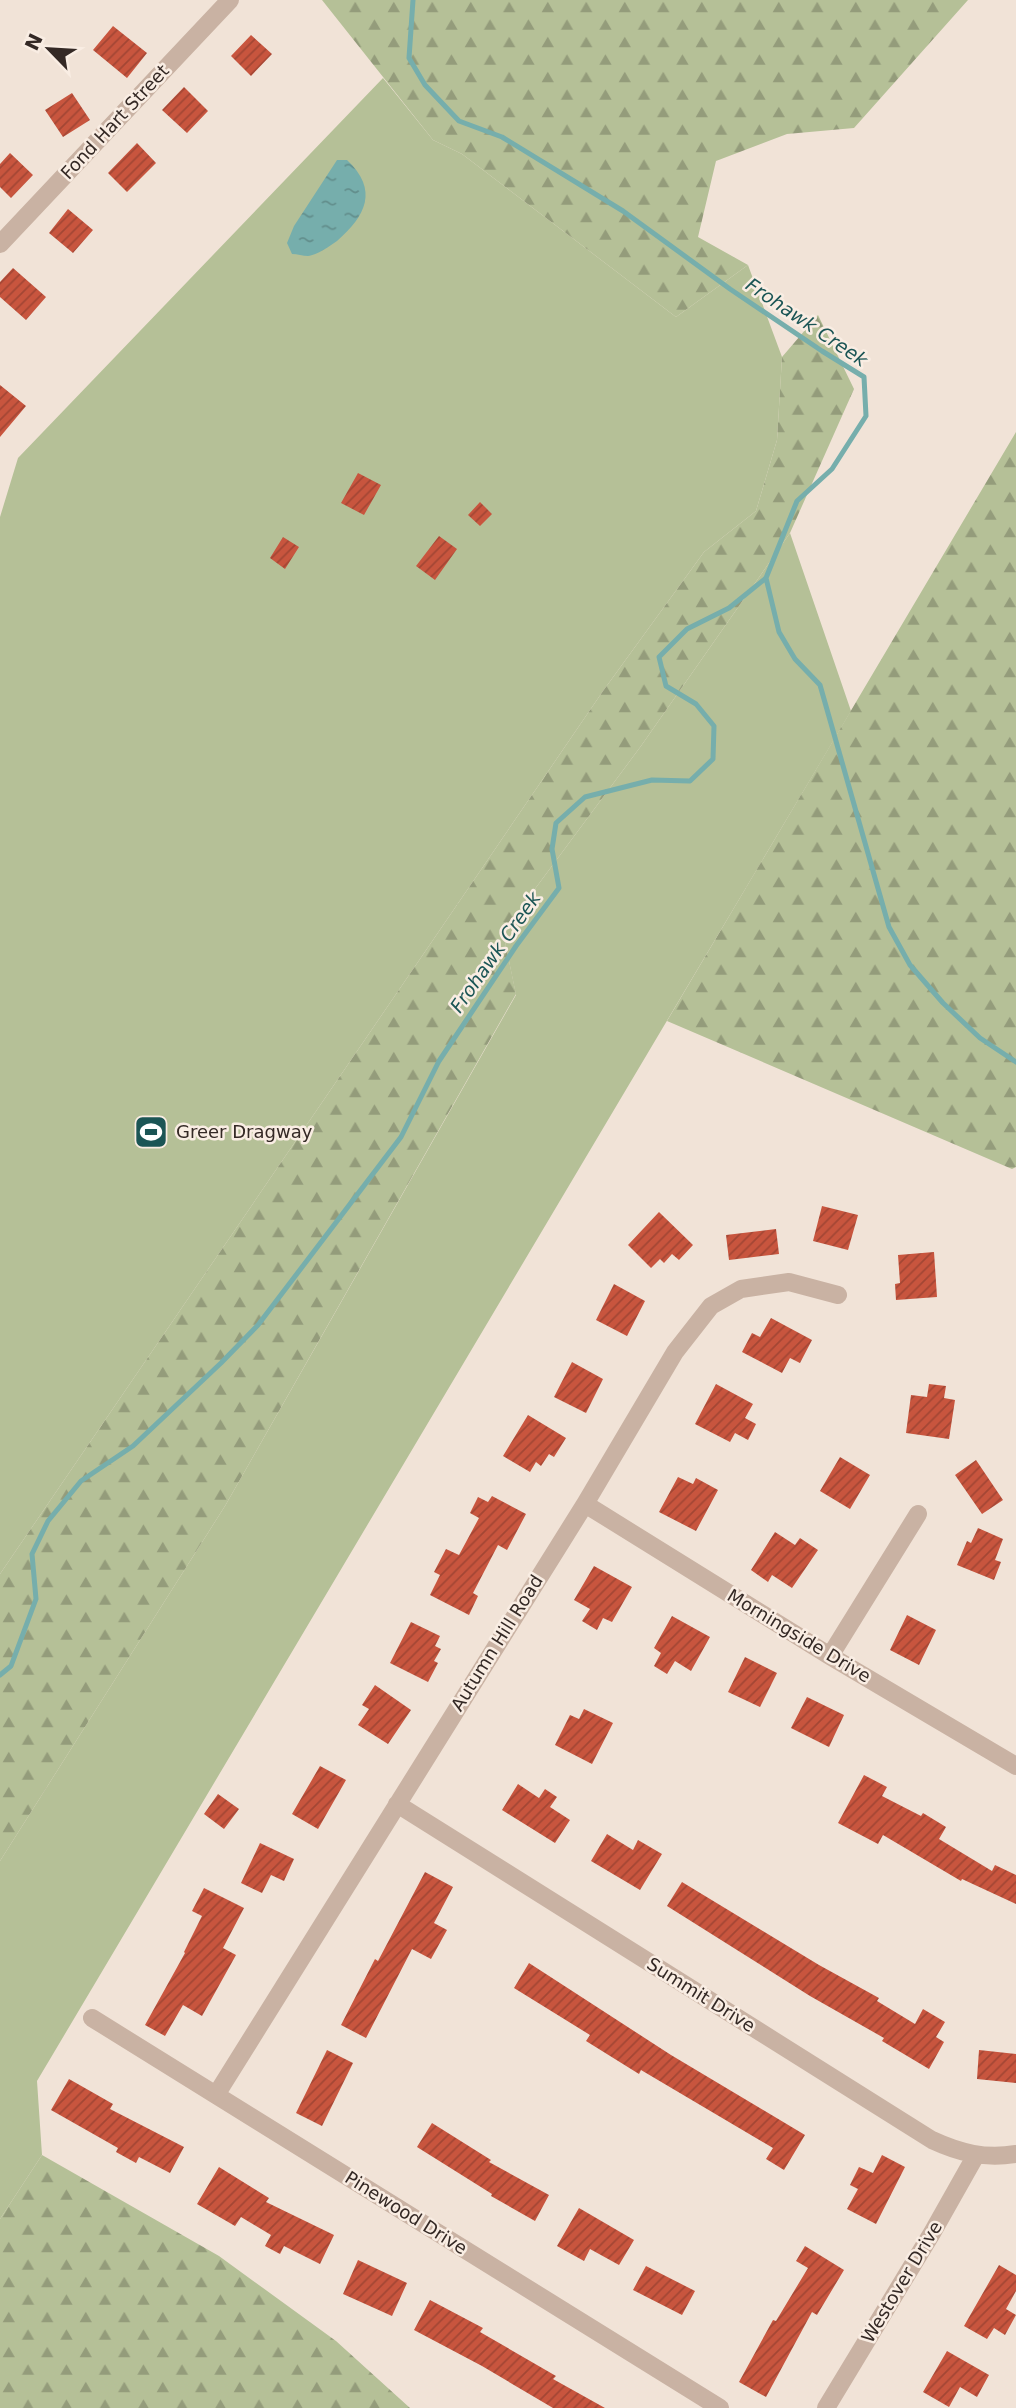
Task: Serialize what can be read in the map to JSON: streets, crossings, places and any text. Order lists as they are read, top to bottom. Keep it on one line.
{"streets":{"street":["Fond Hart Street","Morningside Drive","Autumn Hill Road","Summit Drive","Pinewood Drive","Westover Drive"]},"crossings":[["Morningside Drive","Autumn Hill Road"],["Autumn Hill Road","Summit Drive"],["Autumn Hill Road","Pinewood Drive"],["Summit Drive","Westover Drive"]],"water":["Frohawk Creek"],"places":{"sports":["Greer Dragway"]},"north":"top left"}
